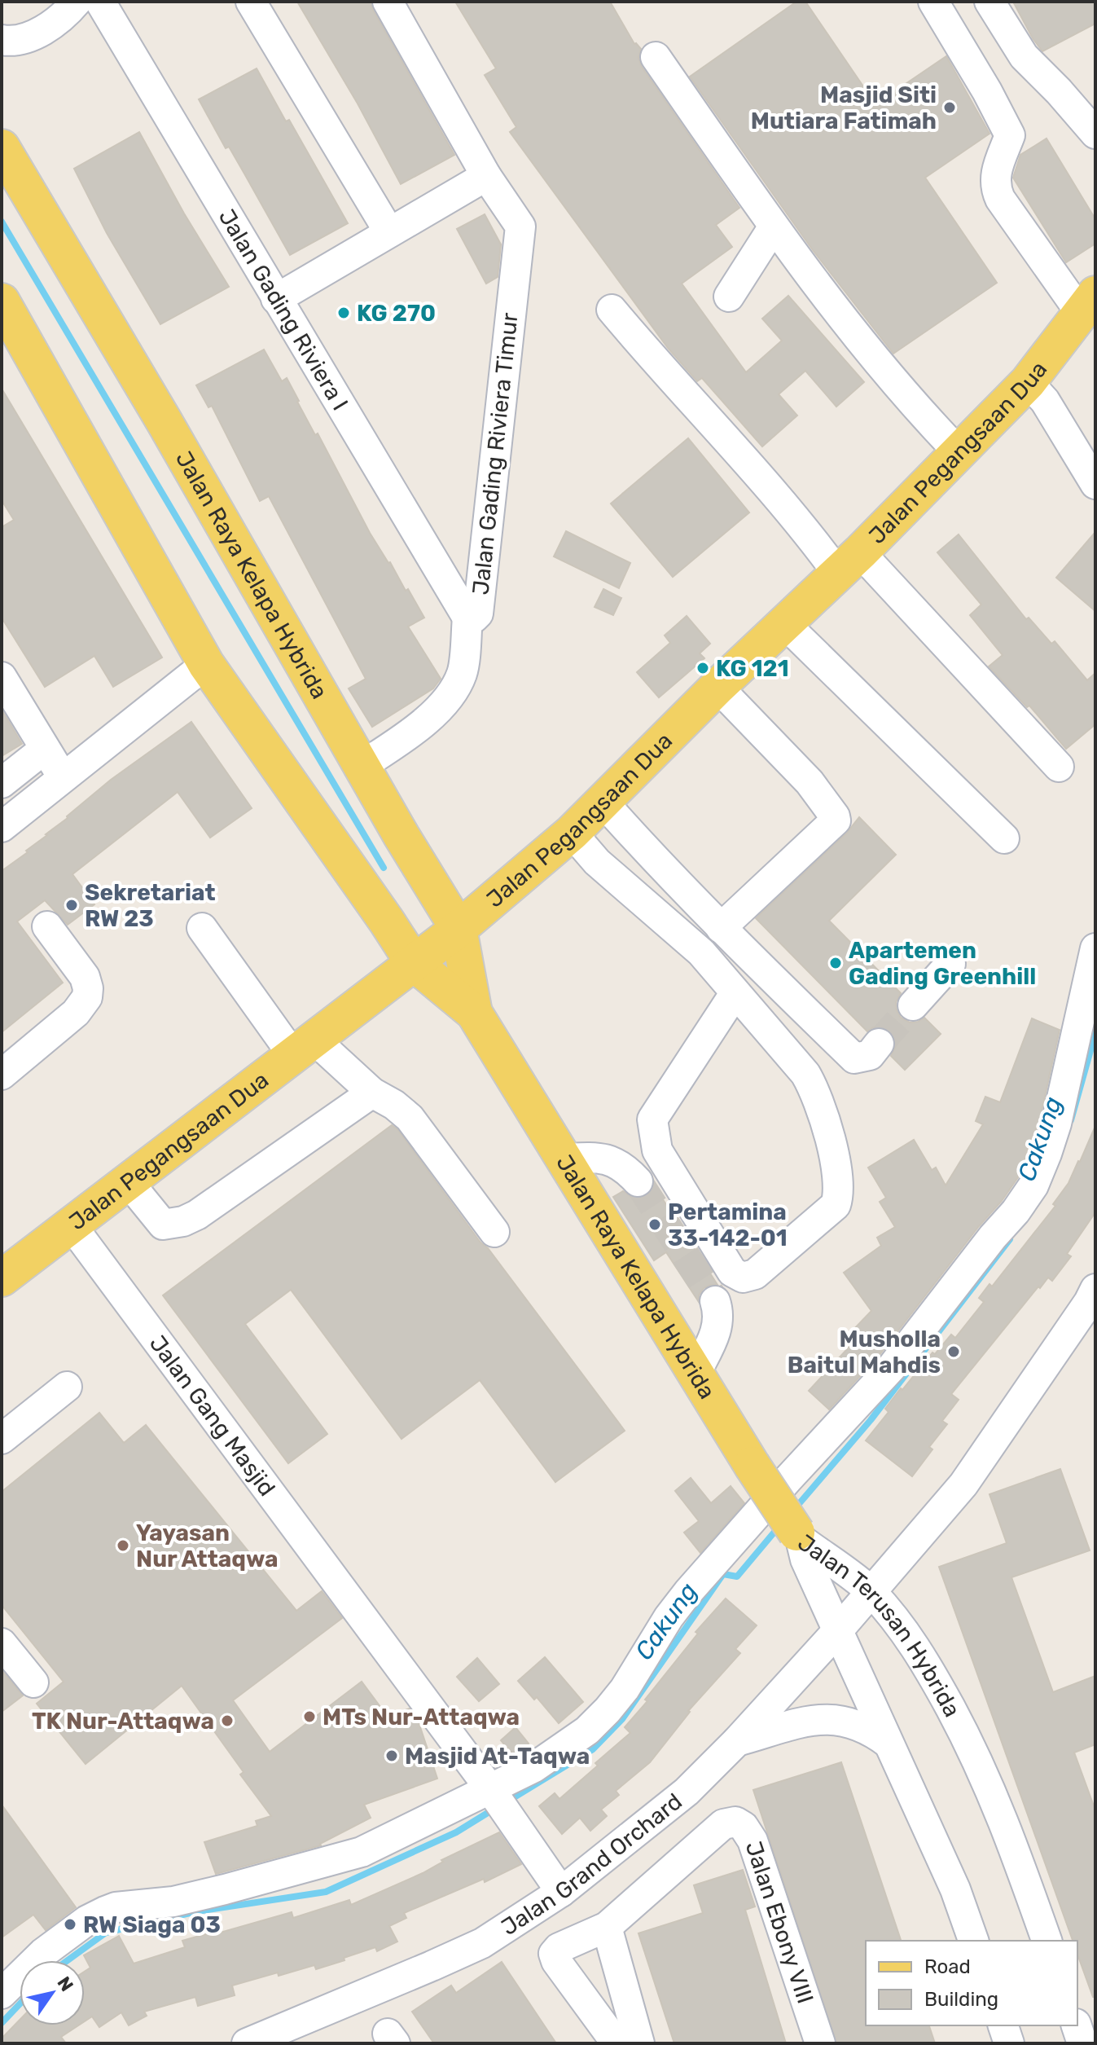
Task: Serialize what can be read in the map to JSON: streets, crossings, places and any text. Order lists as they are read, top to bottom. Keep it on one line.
{"streets":{"main road":["Jalan Pegangsaan Dua","Jalan Raya Kelapa Hybrida"],"street":["Jalan Gading Riviera I","Jalan Gading Riviera Timur","Jalan Gang Masjid","Jalan Terusan Hybrida","Jalan Grand Orchard","Jalan Ebony VIII"]},"crossings":[["Jalan Gading Riviera I","Jalan Gading Riviera Timur"],["Jalan Pegangsaan Dua","Jalan Raya Kelapa Hybrida"],["Jalan Pegangsaan Dua","Jalan Gang Masjid"],["Jalan Gading Riviera Timur","Jalan Raya Kelapa Hybrida"],["Jalan Raya Kelapa Hybrida","Jalan Terusan Hybrida"],["Jalan Gang Masjid","Jalan Grand Orchard"],["Jalan Terusan Hybrida","Jalan Grand Orchard"]],"water":["Cakung"],"places":["Masjid Siti Mutiara Fatimah","KG 270","KG 121","Sekretariat RW 23","Apartemen Gading Greenhill","Pertamina 33-142-01","Musholla Baitul Mahdis","Yayasan Nur Attaqwa","MTs Nur-Attaqwa","TK Nur-Attaqwa","Masjid At-Taqwa","RW Siaga 03"],"legend":["Road","Building"],"north":"top right"}
